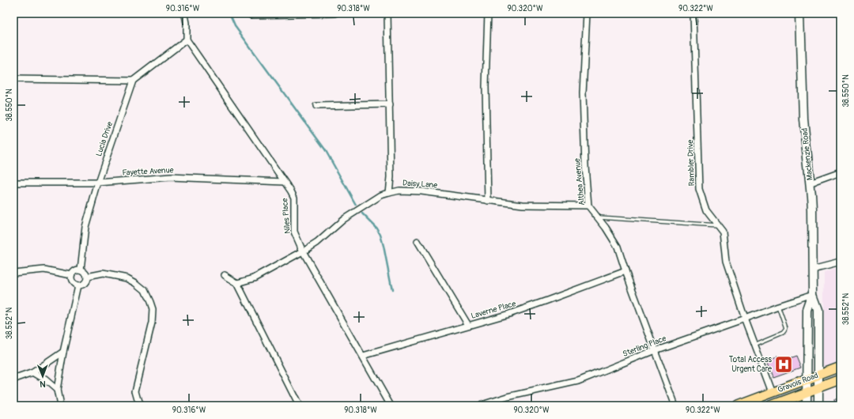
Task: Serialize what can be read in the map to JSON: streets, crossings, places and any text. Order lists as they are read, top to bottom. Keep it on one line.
{"streets":{"main road":["Mackenzie Road","Gravois Road"],"street":["Lucia Drive","Rambler Drive","Fayette Avenue","Althea Avenue","Daisy Lane","Niles Place","Laverne Place","Sterling Place"]},"crossings":[["Lucia Drive","Fayette Avenue"],["Mackenzie Road","Sterling Place"],["Mackenzie Road","Gravois Road"],["Rambler Drive","Sterling Place"],["Rambler Drive","Gravois Road"],["Fayette Avenue","Niles Place"],["Althea Avenue","Daisy Lane"],["Althea Avenue","Laverne Place"],["Althea Avenue","Sterling Place"],["Daisy Lane","Niles Place"],["Niles Place","Laverne Place"]],"places":{"hospital":["Total Access Urgent Care"]},"north":"bottom","coordinates":["90.316°W","90.318°W","90.320°W","90.322°W","38.550°N","38.552°N"]}
